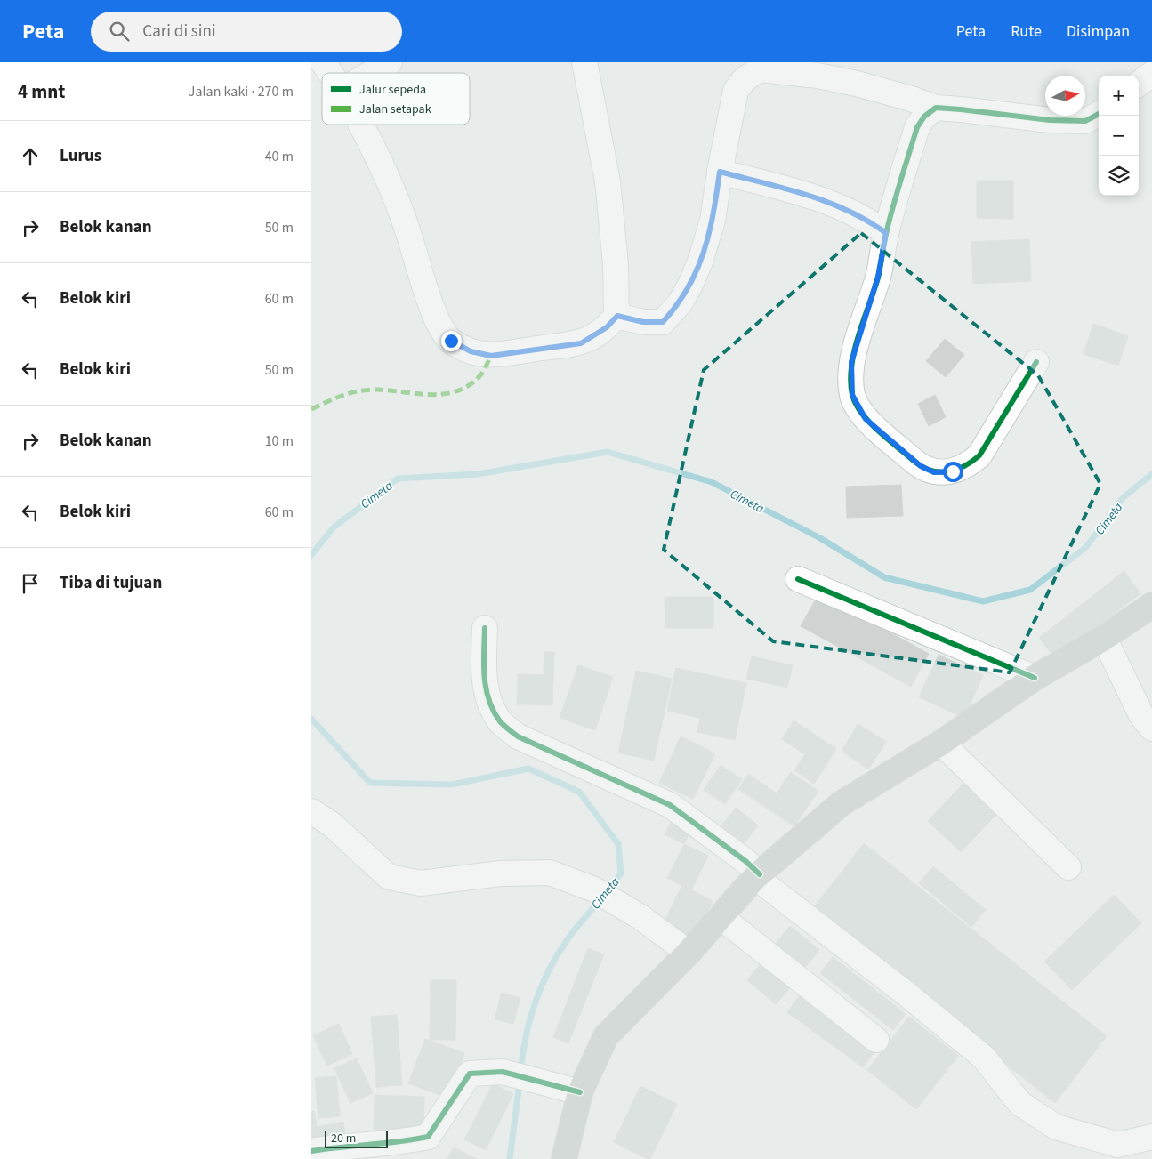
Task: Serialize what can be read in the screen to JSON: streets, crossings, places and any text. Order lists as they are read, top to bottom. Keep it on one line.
{"water":["Cimeta"],"legend":["Jalur sepeda","Jalan setapak"],"scale_bar":"20 m","north":"right","page":{"header":"Peta","search":"Cari di sini","nav":["Peta","Rute","Disimpan"],"heading":["4 mnt","Jalan kaki · 270 m"],"map_buttons":["+","−"],"list":[["Lurus","40 m"],["Belok kanan","50 m"],["Belok kiri","60 m"],["Belok kiri","50 m"],["Belok kanan","10 m"],["Belok kiri","60 m"],"Tiba di tujuan"],"scale":"20 m"}}
